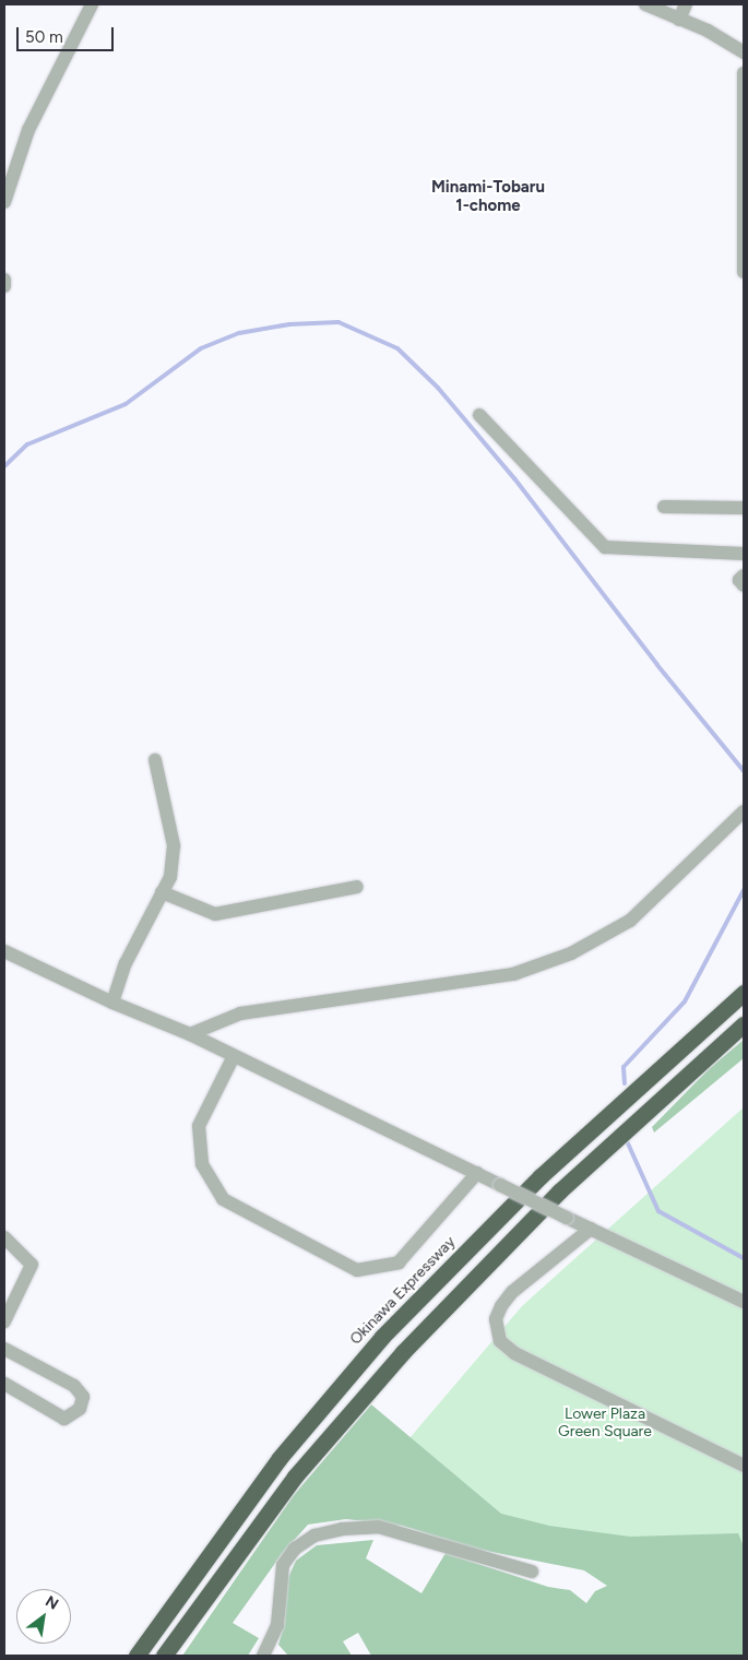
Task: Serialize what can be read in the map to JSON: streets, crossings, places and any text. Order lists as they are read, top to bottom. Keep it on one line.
{"streets":{"highway":["Okinawa Expressway"]},"districts":["Minami-Tobaru 1-chome"],"parks":["Lower Plaza Green Square"],"scale_bar":"50 m","north":"top right"}
